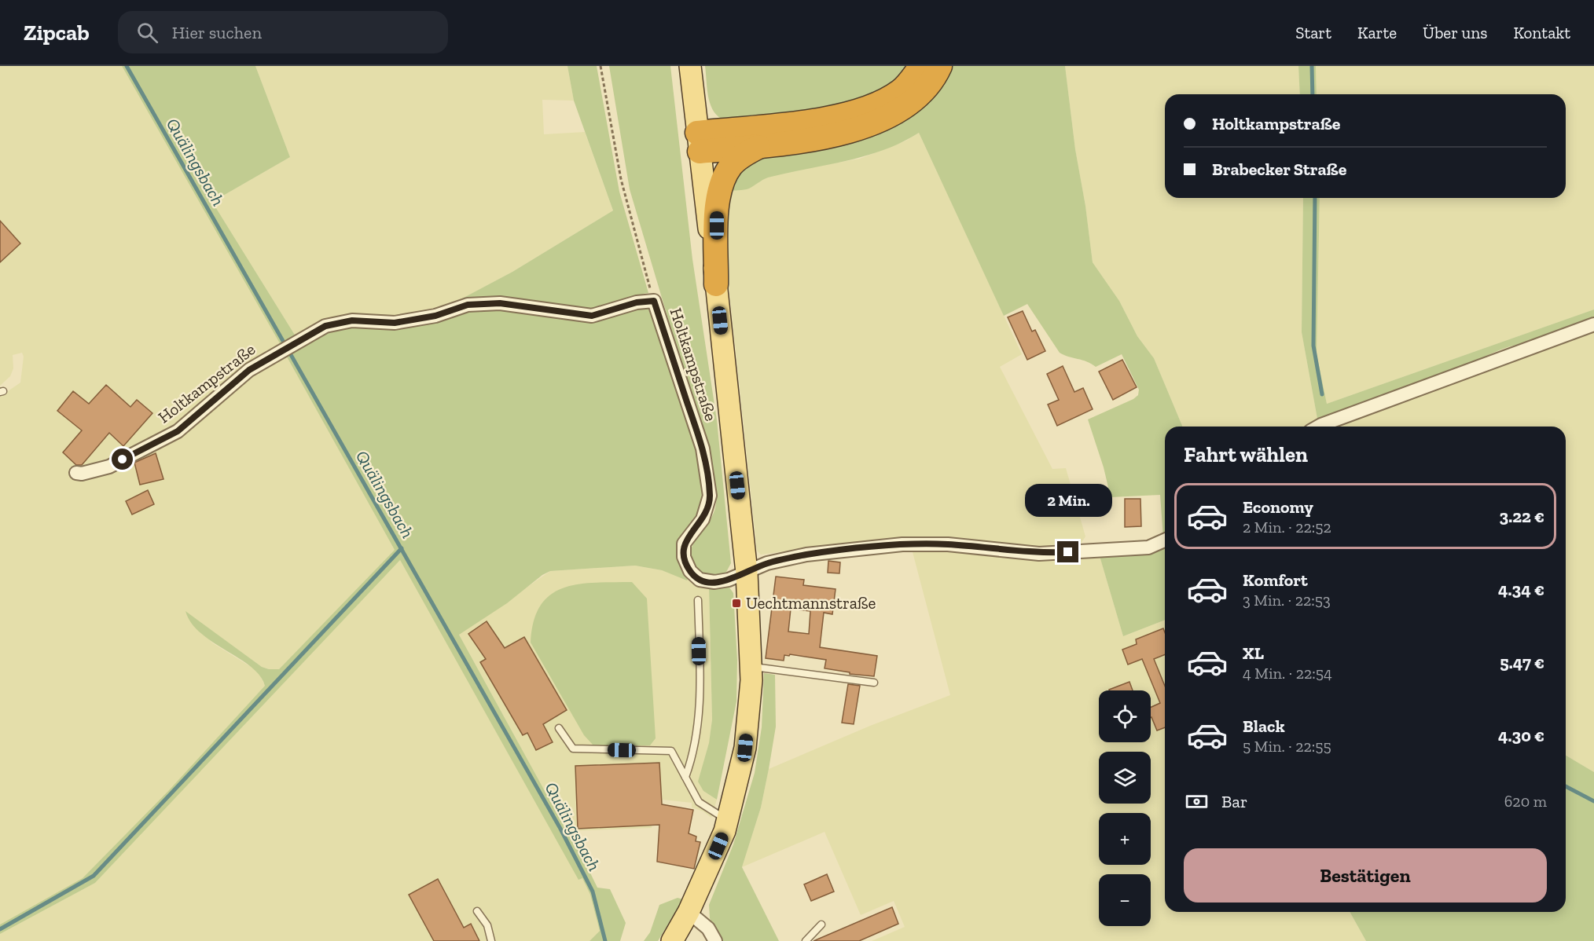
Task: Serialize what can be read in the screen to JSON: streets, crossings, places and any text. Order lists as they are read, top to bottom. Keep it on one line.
{"streets":{"street":["Holtkampstraße"]},"water":["Quälingsbach"],"places":{"transit":["Uechtmannstraße"]},"page":{"header":"Zipcab","search":"Hier suchen","nav":["Start","Karte","Über uns","Kontakt"],"banner":["Holtkampstraße","Brabecker Straße"],"heading":"Fahrt wählen","list":[{"name":"Economy","note":"2 Min. · 22:52","value":"3.22 €"},{"name":"Komfort","note":"3 Min. · 22:53","value":"4.34 €"},{"name":"XL","note":"4 Min. · 22:54","value":"5.47 €"},{"name":"Black","note":"5 Min. · 22:55","value":"4.30 €"}],"bubble":"2 Min.","map_buttons":["+","−"],"pay":["Bar","620 m"],"buttons":"Bestätigen"}}
